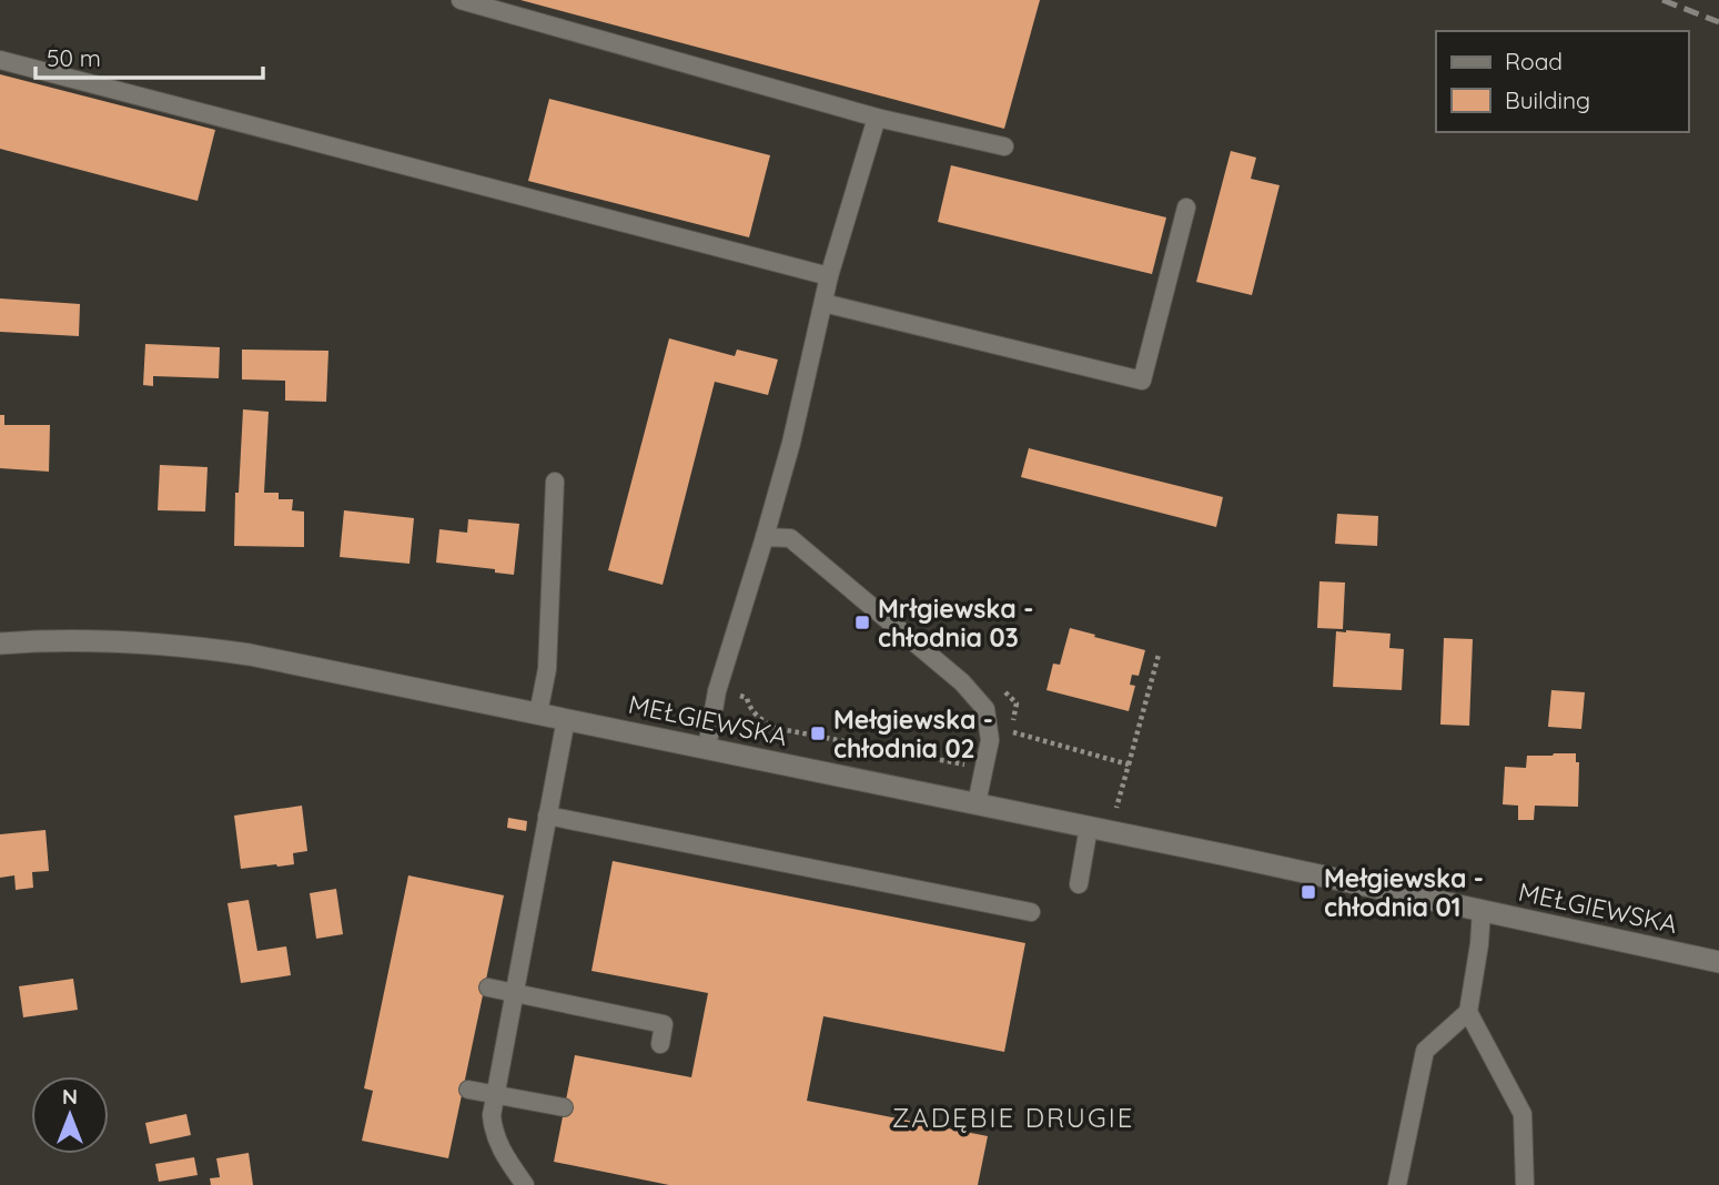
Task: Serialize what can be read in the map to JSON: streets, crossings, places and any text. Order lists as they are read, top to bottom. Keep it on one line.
{"streets":{"street":["MEŁGIEWSKA"]},"districts":["ZADĘBIE DRUGIE"],"places":{"transit":["Mrłgiewska - chłodnia 03","Mełgiewska - chłodnia 02","Mełgiewska - chłodnia 01"]},"legend":["Road","Building"],"scale_bar":"50 m","north":"top"}
